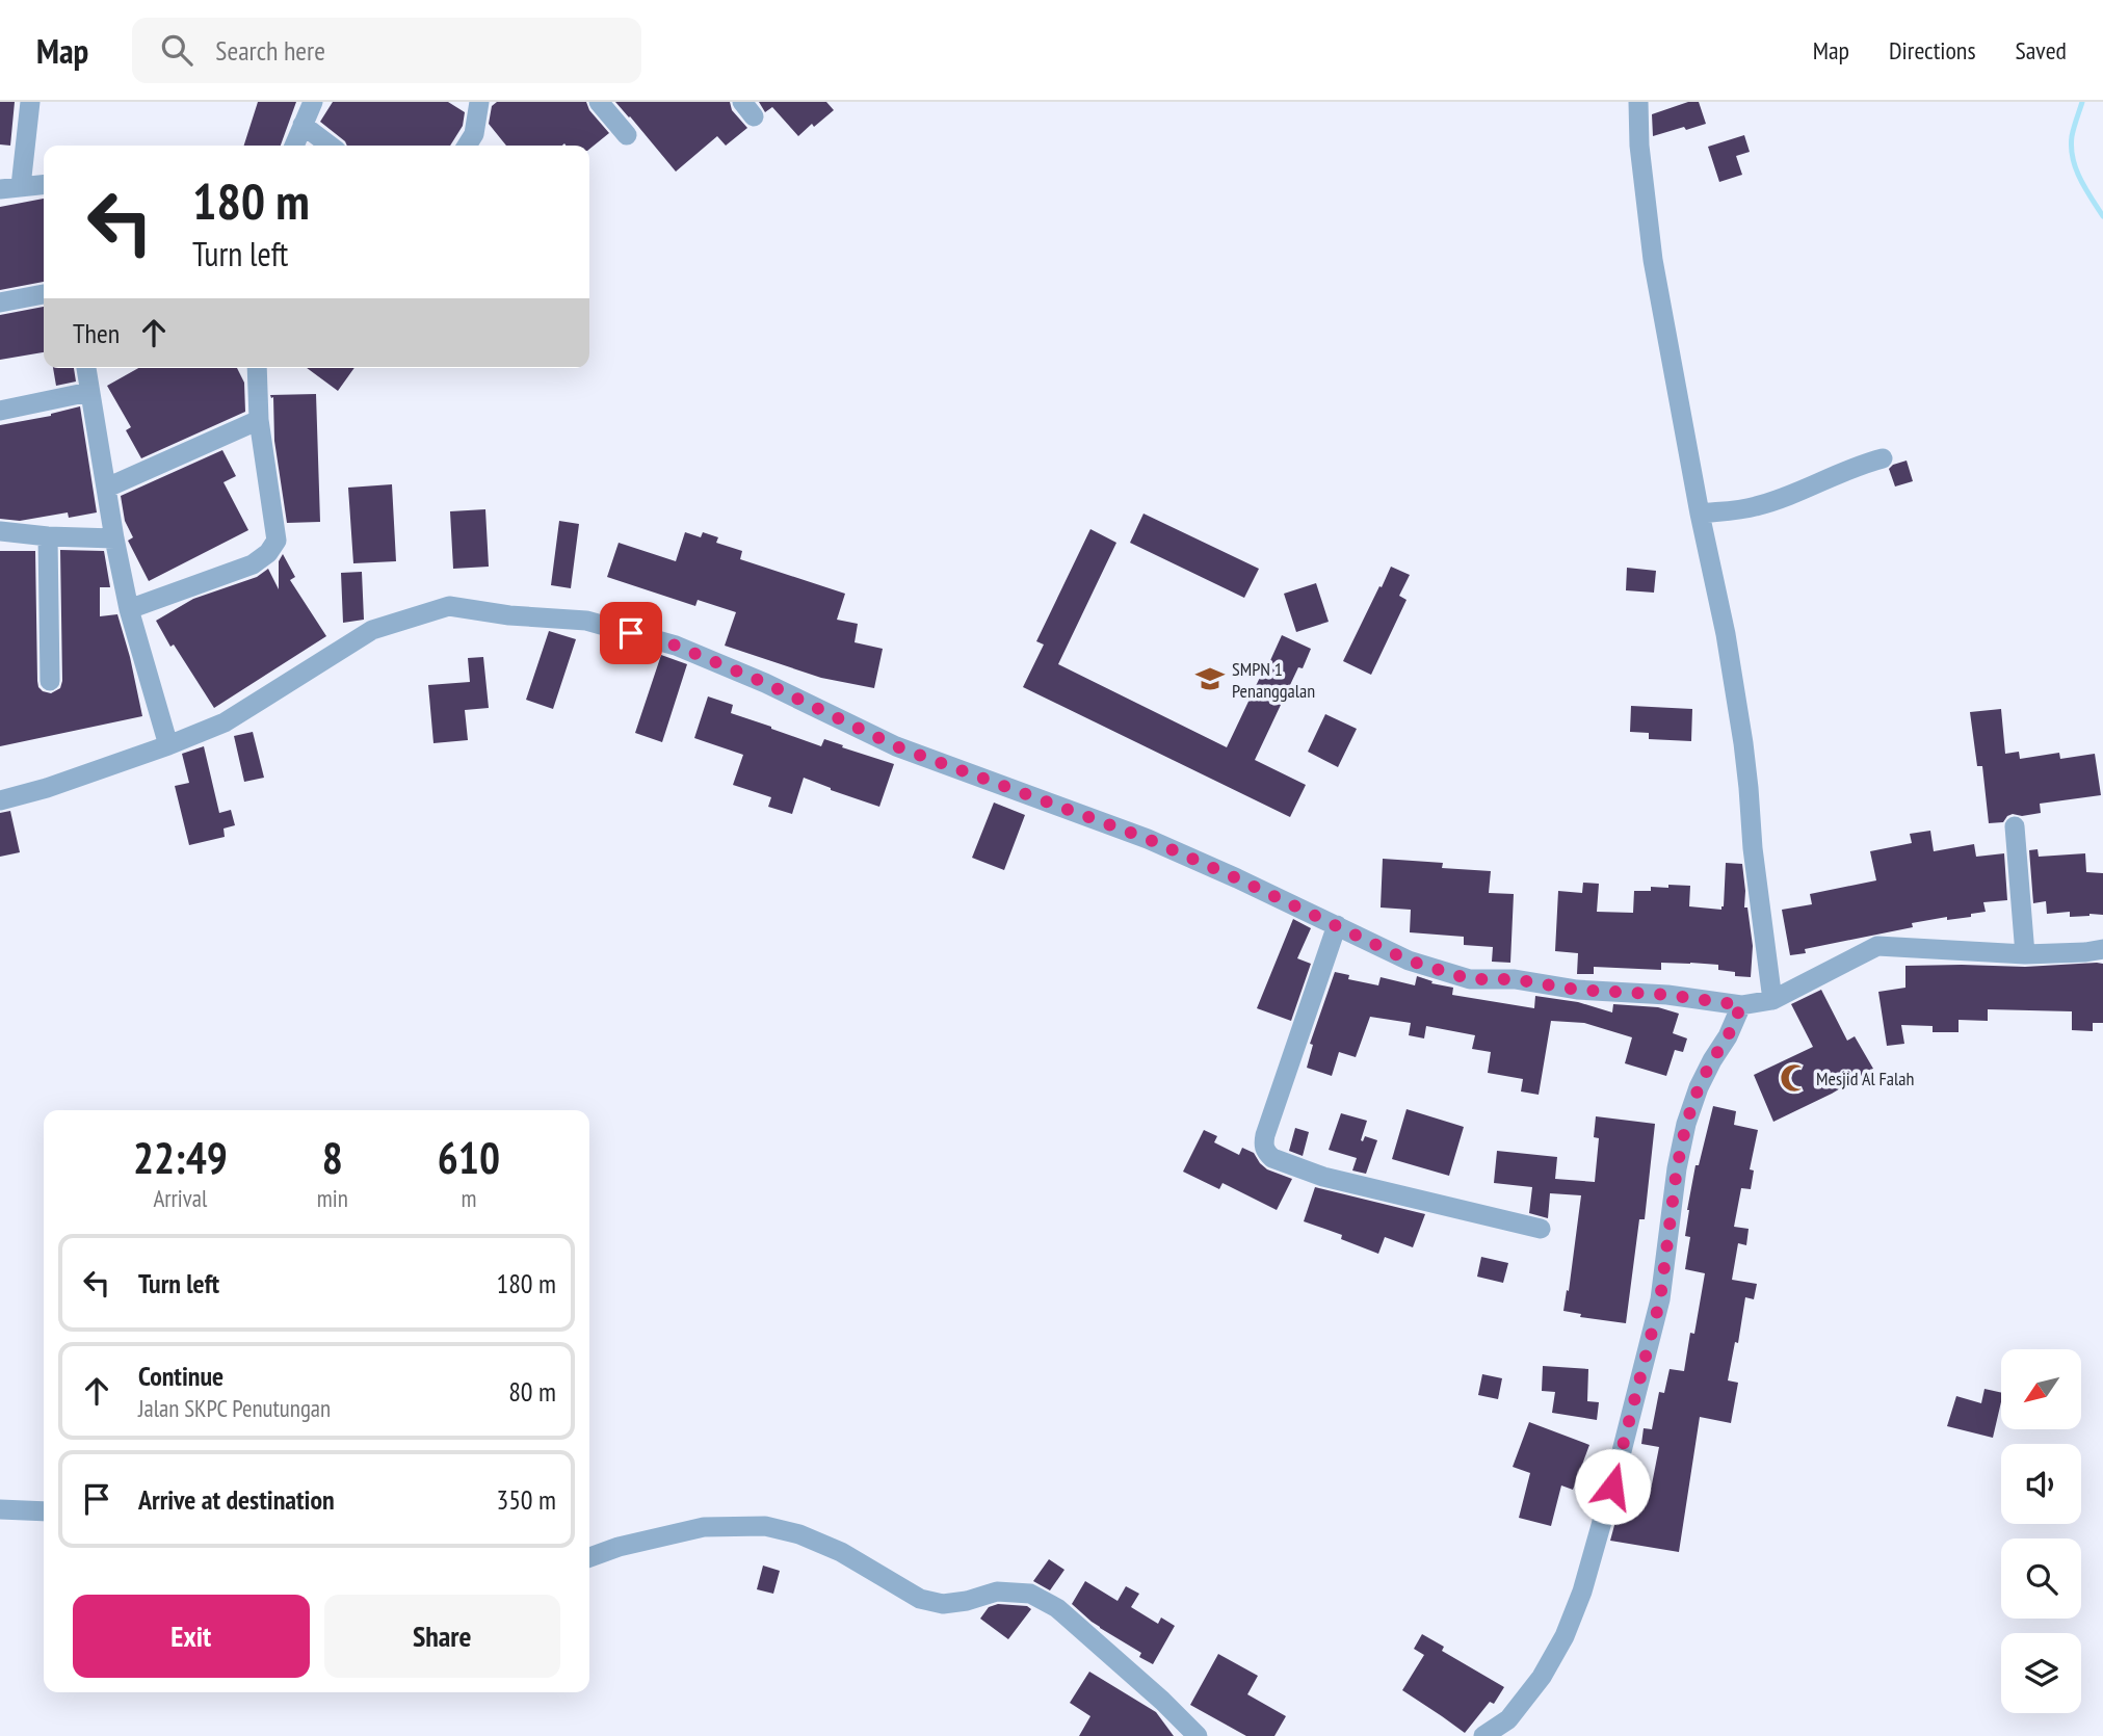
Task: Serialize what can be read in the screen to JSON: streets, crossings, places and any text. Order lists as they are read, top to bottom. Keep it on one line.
{"places":{"school or university":["SMPN 1 Penanggalan"],"mosque":["Mesjid Al Falah"]},"north":"bottom left","page":{"header":"Map","search":"Search here","nav":["Map","Directions","Saved"],"turn":["180 m","Turn left"],"then":"Then","eta":["22:49","Arrival","8","min","610","m"],"list":[{"name":"Turn left","value":"180 m"},{"name":"Continue","note":"Jalan SKPC Penutungan","value":"80 m"},{"name":"Arrive at destination","value":"350 m"}],"buttons":["Exit","Share"]}}
